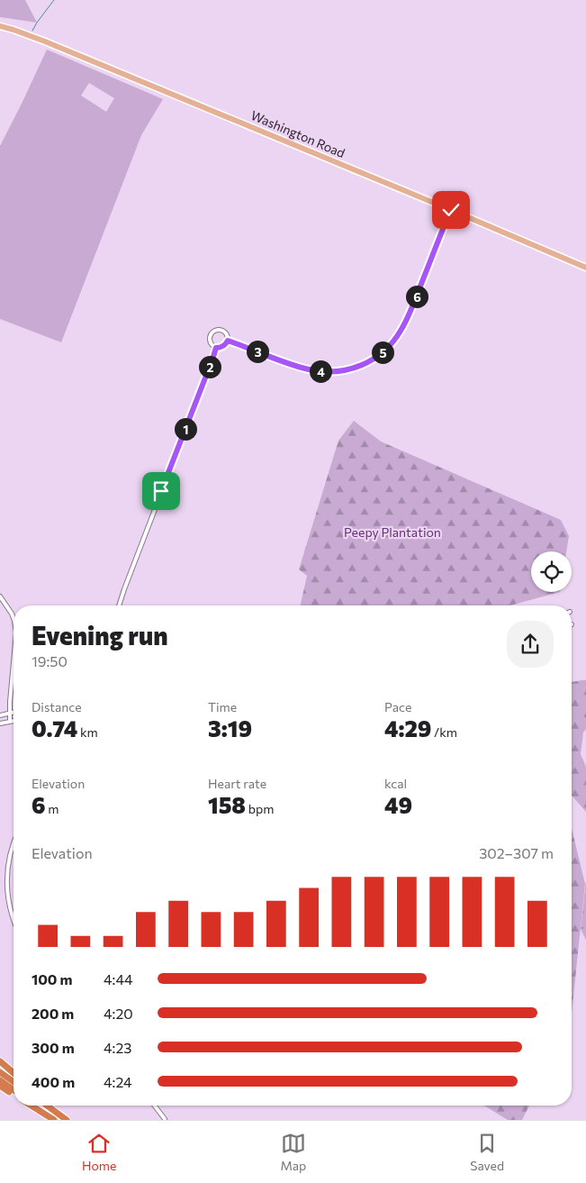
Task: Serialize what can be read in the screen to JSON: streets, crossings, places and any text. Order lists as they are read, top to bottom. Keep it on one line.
{"streets":{"main road":["Washington Road"]},"parks":["Peepy Plantation"],"page":{"pins":["6","3","5","2","4","1"],"heading":["Evening run","19:50"],"stats":[["Distance","0.74 km"],["Time","3:19"],["Pace","4:29 /km"],["Elevation","6 m"],["Heart rate","158 bpm"],["kcal","49"]],"chart":["Elevation","302–307 m"],"list":[{"name":"100 m","note":"4:44"},{"name":"200 m","note":"4:20"},{"name":"300 m","note":"4:23"},{"name":"400 m","note":"4:24"}],"tabs":["Home","Map","Saved"]}}
